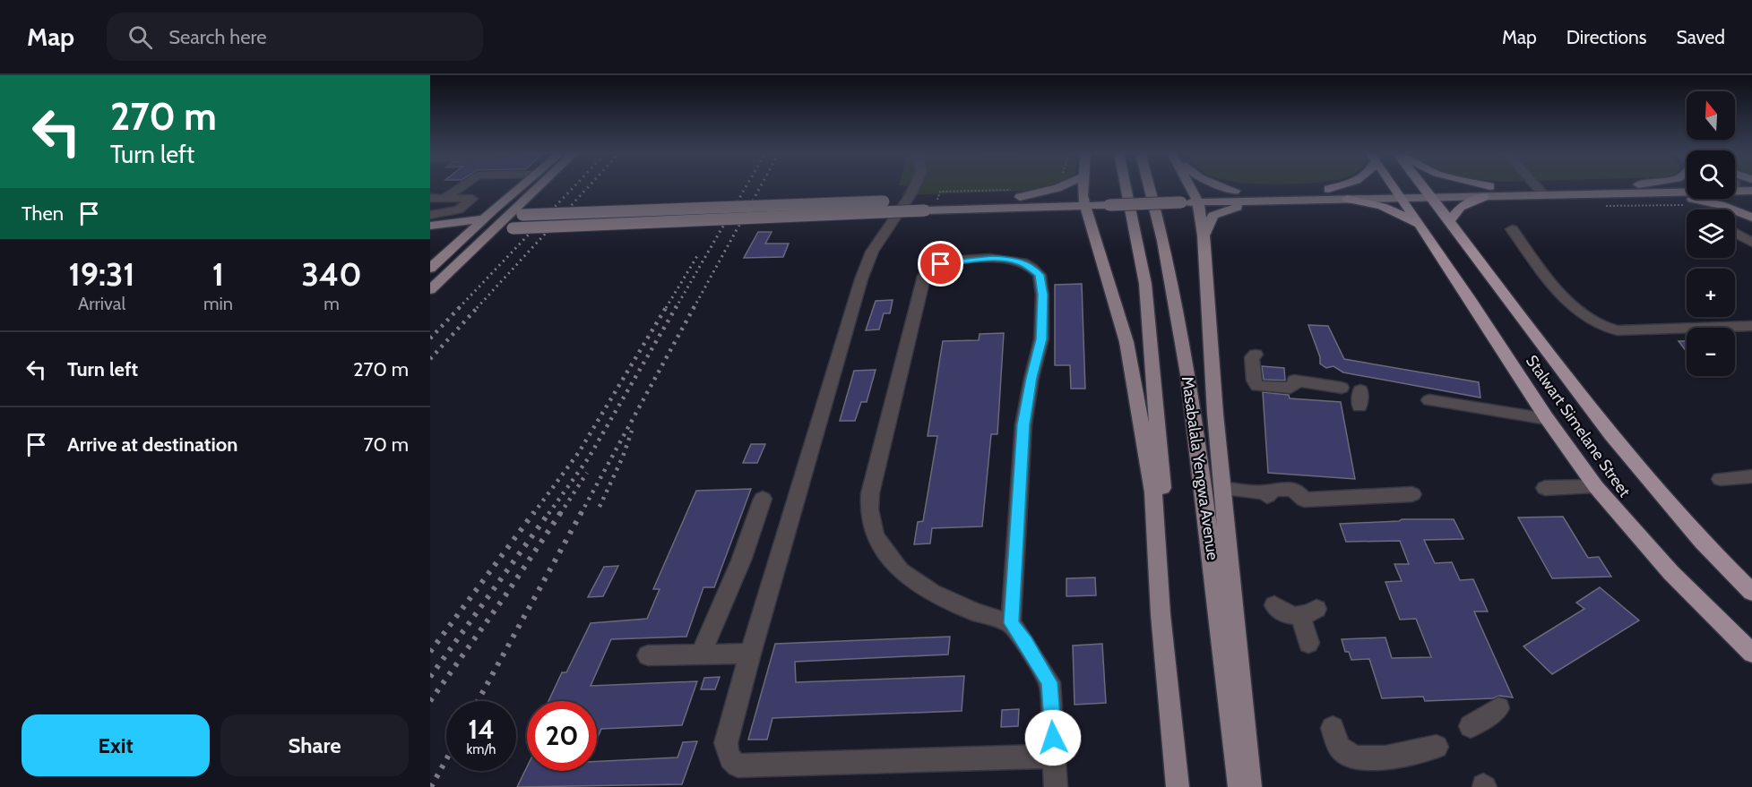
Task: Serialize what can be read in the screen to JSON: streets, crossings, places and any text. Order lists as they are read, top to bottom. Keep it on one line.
{"streets":{"highway":["Stalwart Simelane Street"],"main road":["Masabalala Yengwa Avenue"]},"north":"top","page":{"header":"Map","search":"Search here","nav":["Map","Directions","Saved"],"turn":["270 m","Turn left"],"map_buttons":["+","−"],"then":"Then","eta":["19:31","Arrival","1","min","340","m"],"list":[{"name":"Turn left","value":"270 m"},{"name":"Arrive at destination","value":"70 m"}],"speed":"14 km/h","limit":"20","buttons":["Exit","Share"]}}
